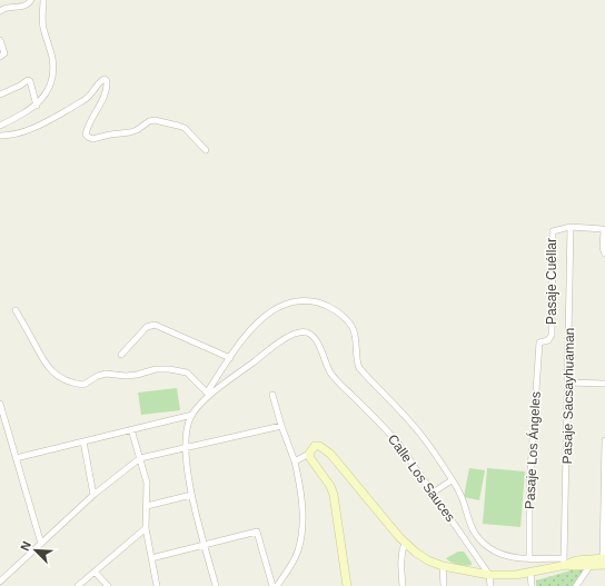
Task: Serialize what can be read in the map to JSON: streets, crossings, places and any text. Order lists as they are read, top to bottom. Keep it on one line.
{"streets":{"street":["Pasaje Cuéllar","Pasaje Sacsayhuaman","Pasaje Los Ángeles","Calle Los Sauces"]},"crossings":[["Pasaje Cuéllar","Pasaje Sacsayhuaman"],["Pasaje Cuéllar","Pasaje Los Ángeles"]],"north":"top left"}
